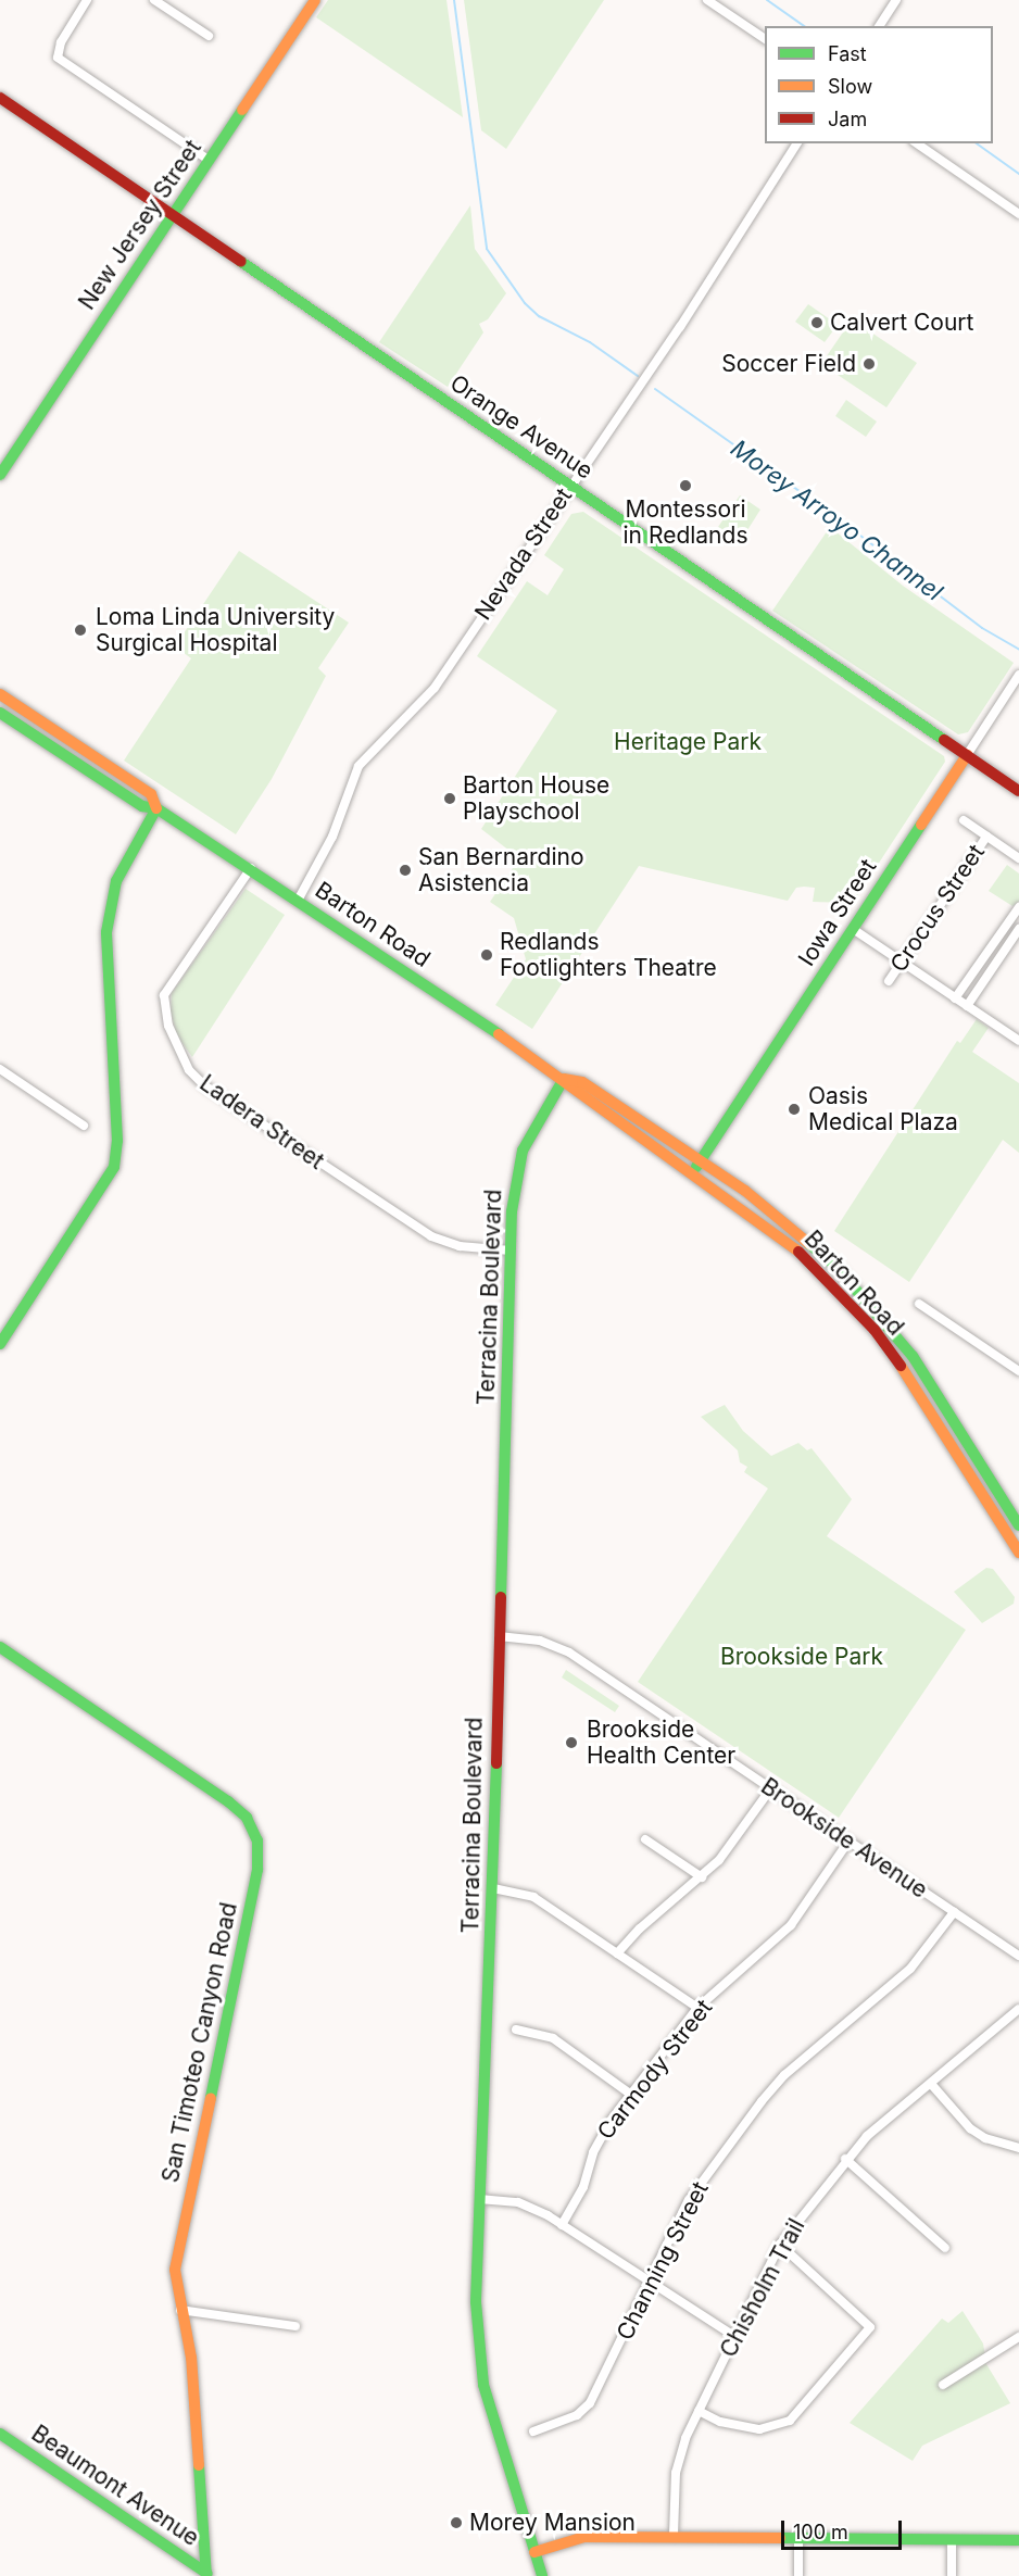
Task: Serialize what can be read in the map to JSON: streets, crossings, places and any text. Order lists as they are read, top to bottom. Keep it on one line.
{"streets":{"main road":["New Jersey Street","Orange Avenue","Iowa Street","Barton Road","Terracina Boulevard","San Timoteo Canyon Road","Beaumont Avenue"],"street":["Nevada Street","Crocus Street","Ladera Street","Brookside Avenue","Carmody Street","Channing Street","Chisholm Trail"]},"crossings":[["New Jersey Street","Orange Avenue"],["Orange Avenue","Nevada Street"],["Orange Avenue","Iowa Street"],["Nevada Street","Barton Road"],["Iowa Street","Barton Road"],["Barton Road","Ladera Street"],["Barton Road","Terracina Boulevard"],["Ladera Street","Terracina Boulevard"],["Terracina Boulevard","Brookside Avenue"],["Brookside Avenue","Carmody Street"],["Brookside Avenue","Channing Street"],["San Timoteo Canyon Road","Beaumont Avenue"]],"water":["Morey Arroyo Channel"],"parks":["Heritage Park","Brookside Park"],"places":["Calvert Court","Soccer Field","Montessori in Redlands","Loma Linda University Surgical Hospital","Barton House Playschool","San Bernardino Asistencia","Redlands Footlighters Theatre","Oasis Medical Plaza","Brookside Health Center","Morey Mansion"],"legend":["Fast","Slow","Jam"],"scale_bar":"100 m"}
